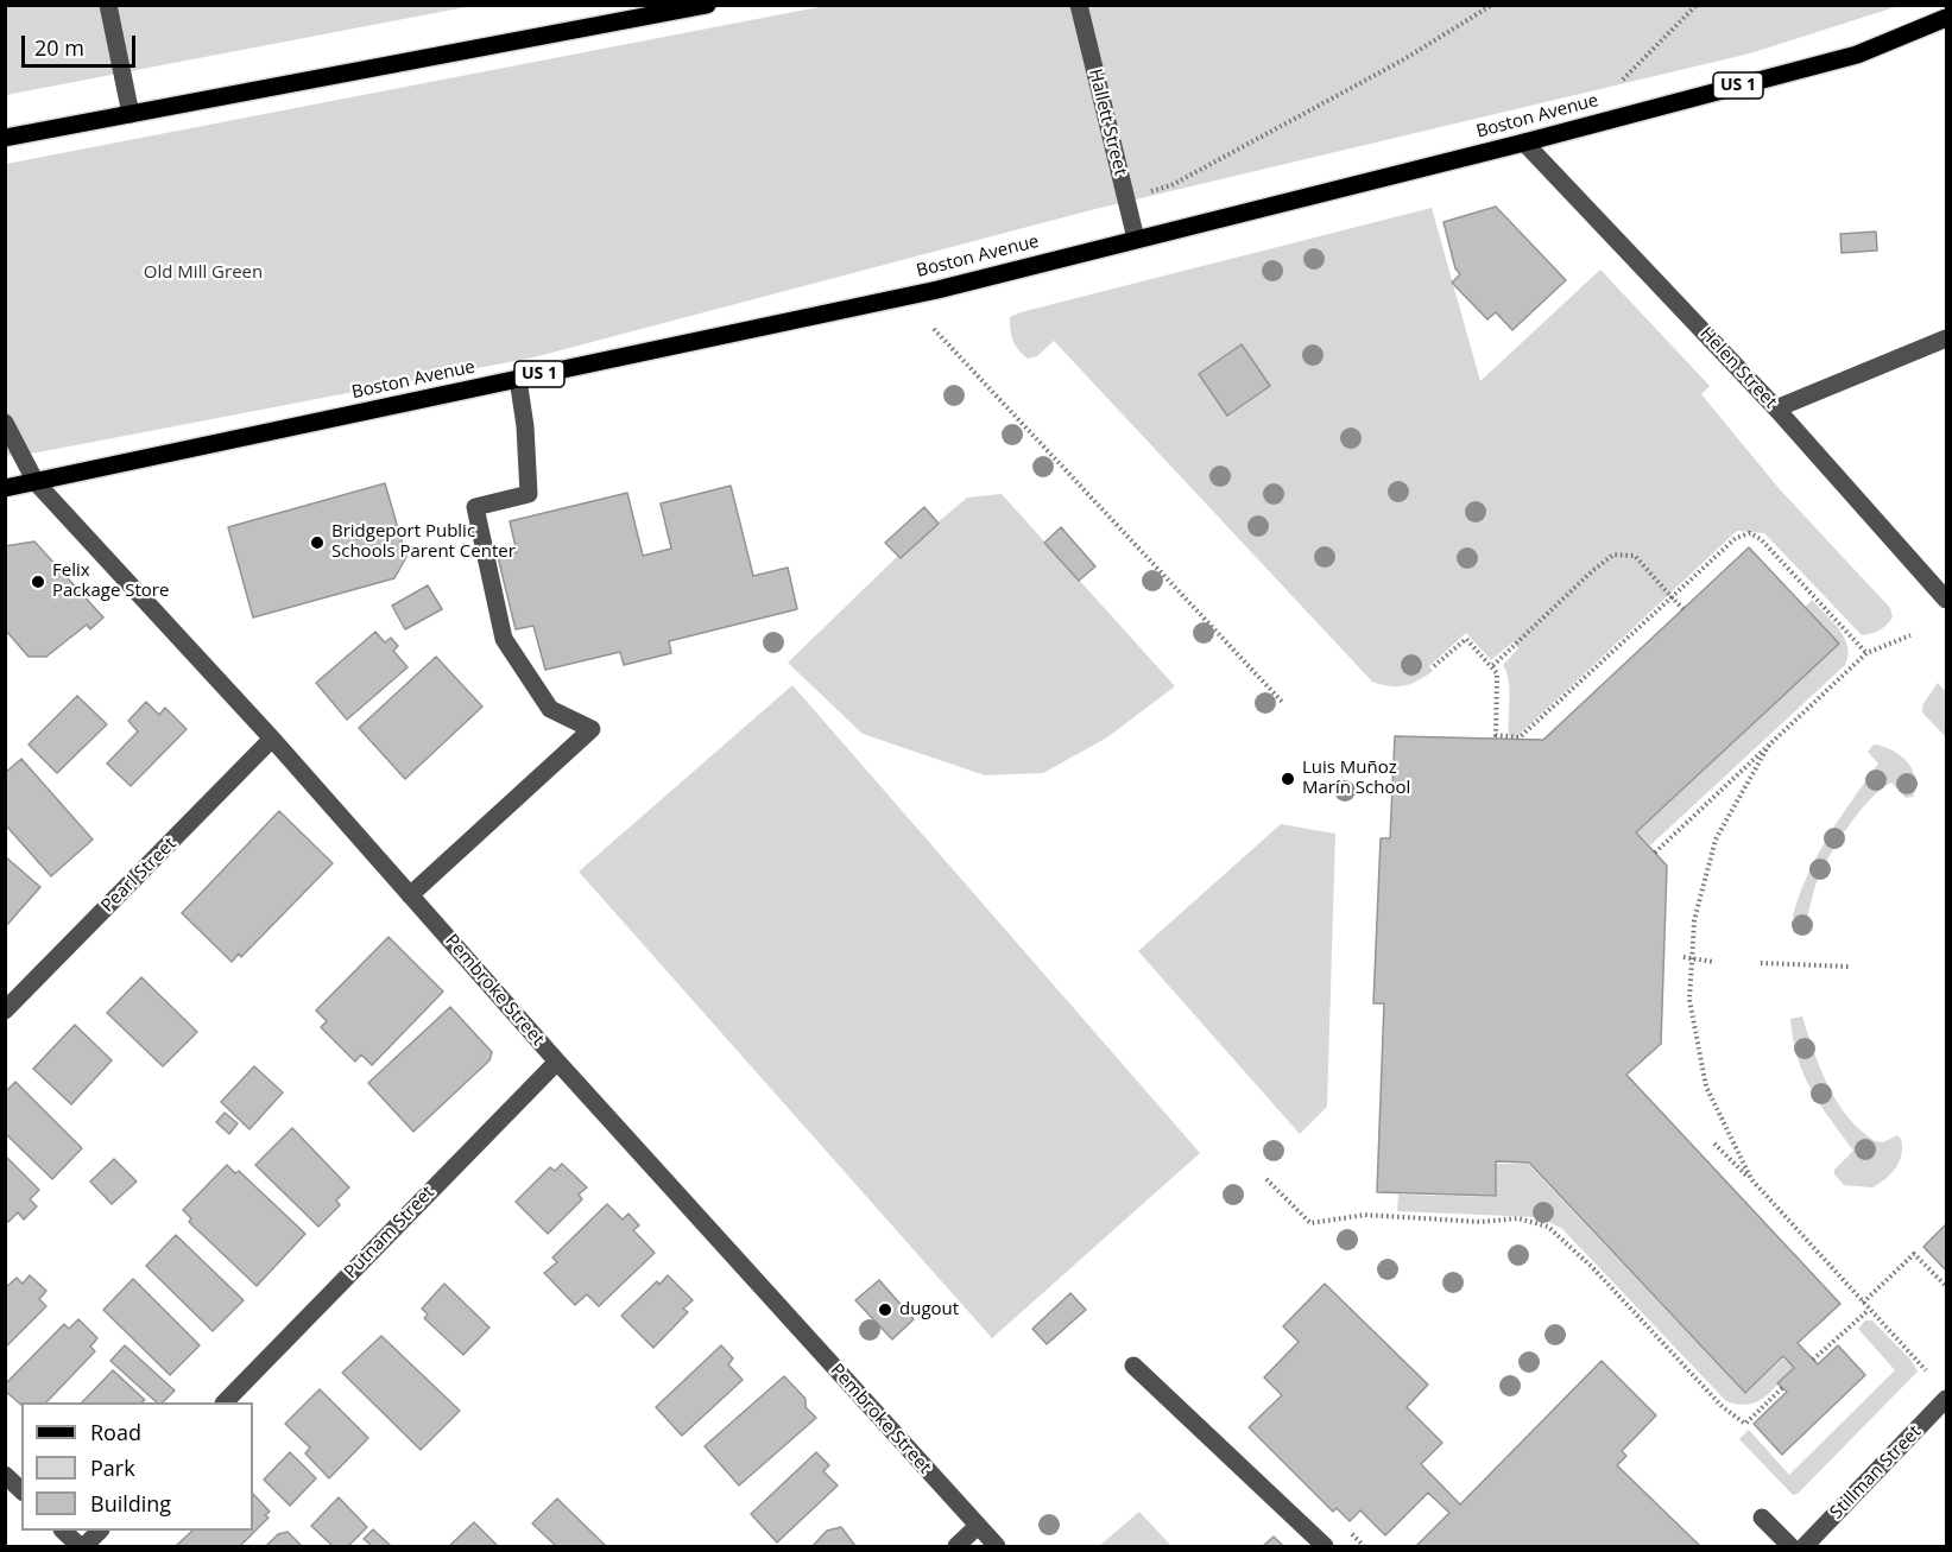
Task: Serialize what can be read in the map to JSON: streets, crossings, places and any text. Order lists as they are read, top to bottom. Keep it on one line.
{"streets":{"main road":["US 1","Boston Avenue"],"street":["Hallett Street","Helen Street","Pearl Street","Pembroke Street","Putnam Street","Stillman Street"]},"crossings":[["Boston Avenue","Hallett Street"],["Boston Avenue","Helen Street"],["Boston Avenue","Pembroke Street"],["Pearl Street","Pembroke Street"],["Pembroke Street","Putnam Street"]],"parks":["Old Mill Green"],"places":["Bridgeport Public Schools Parent Center","Felix Package Store","Luis Muñoz Marín School","dugout"],"legend":["Road","Park","Building"],"scale_bar":"20 m"}
